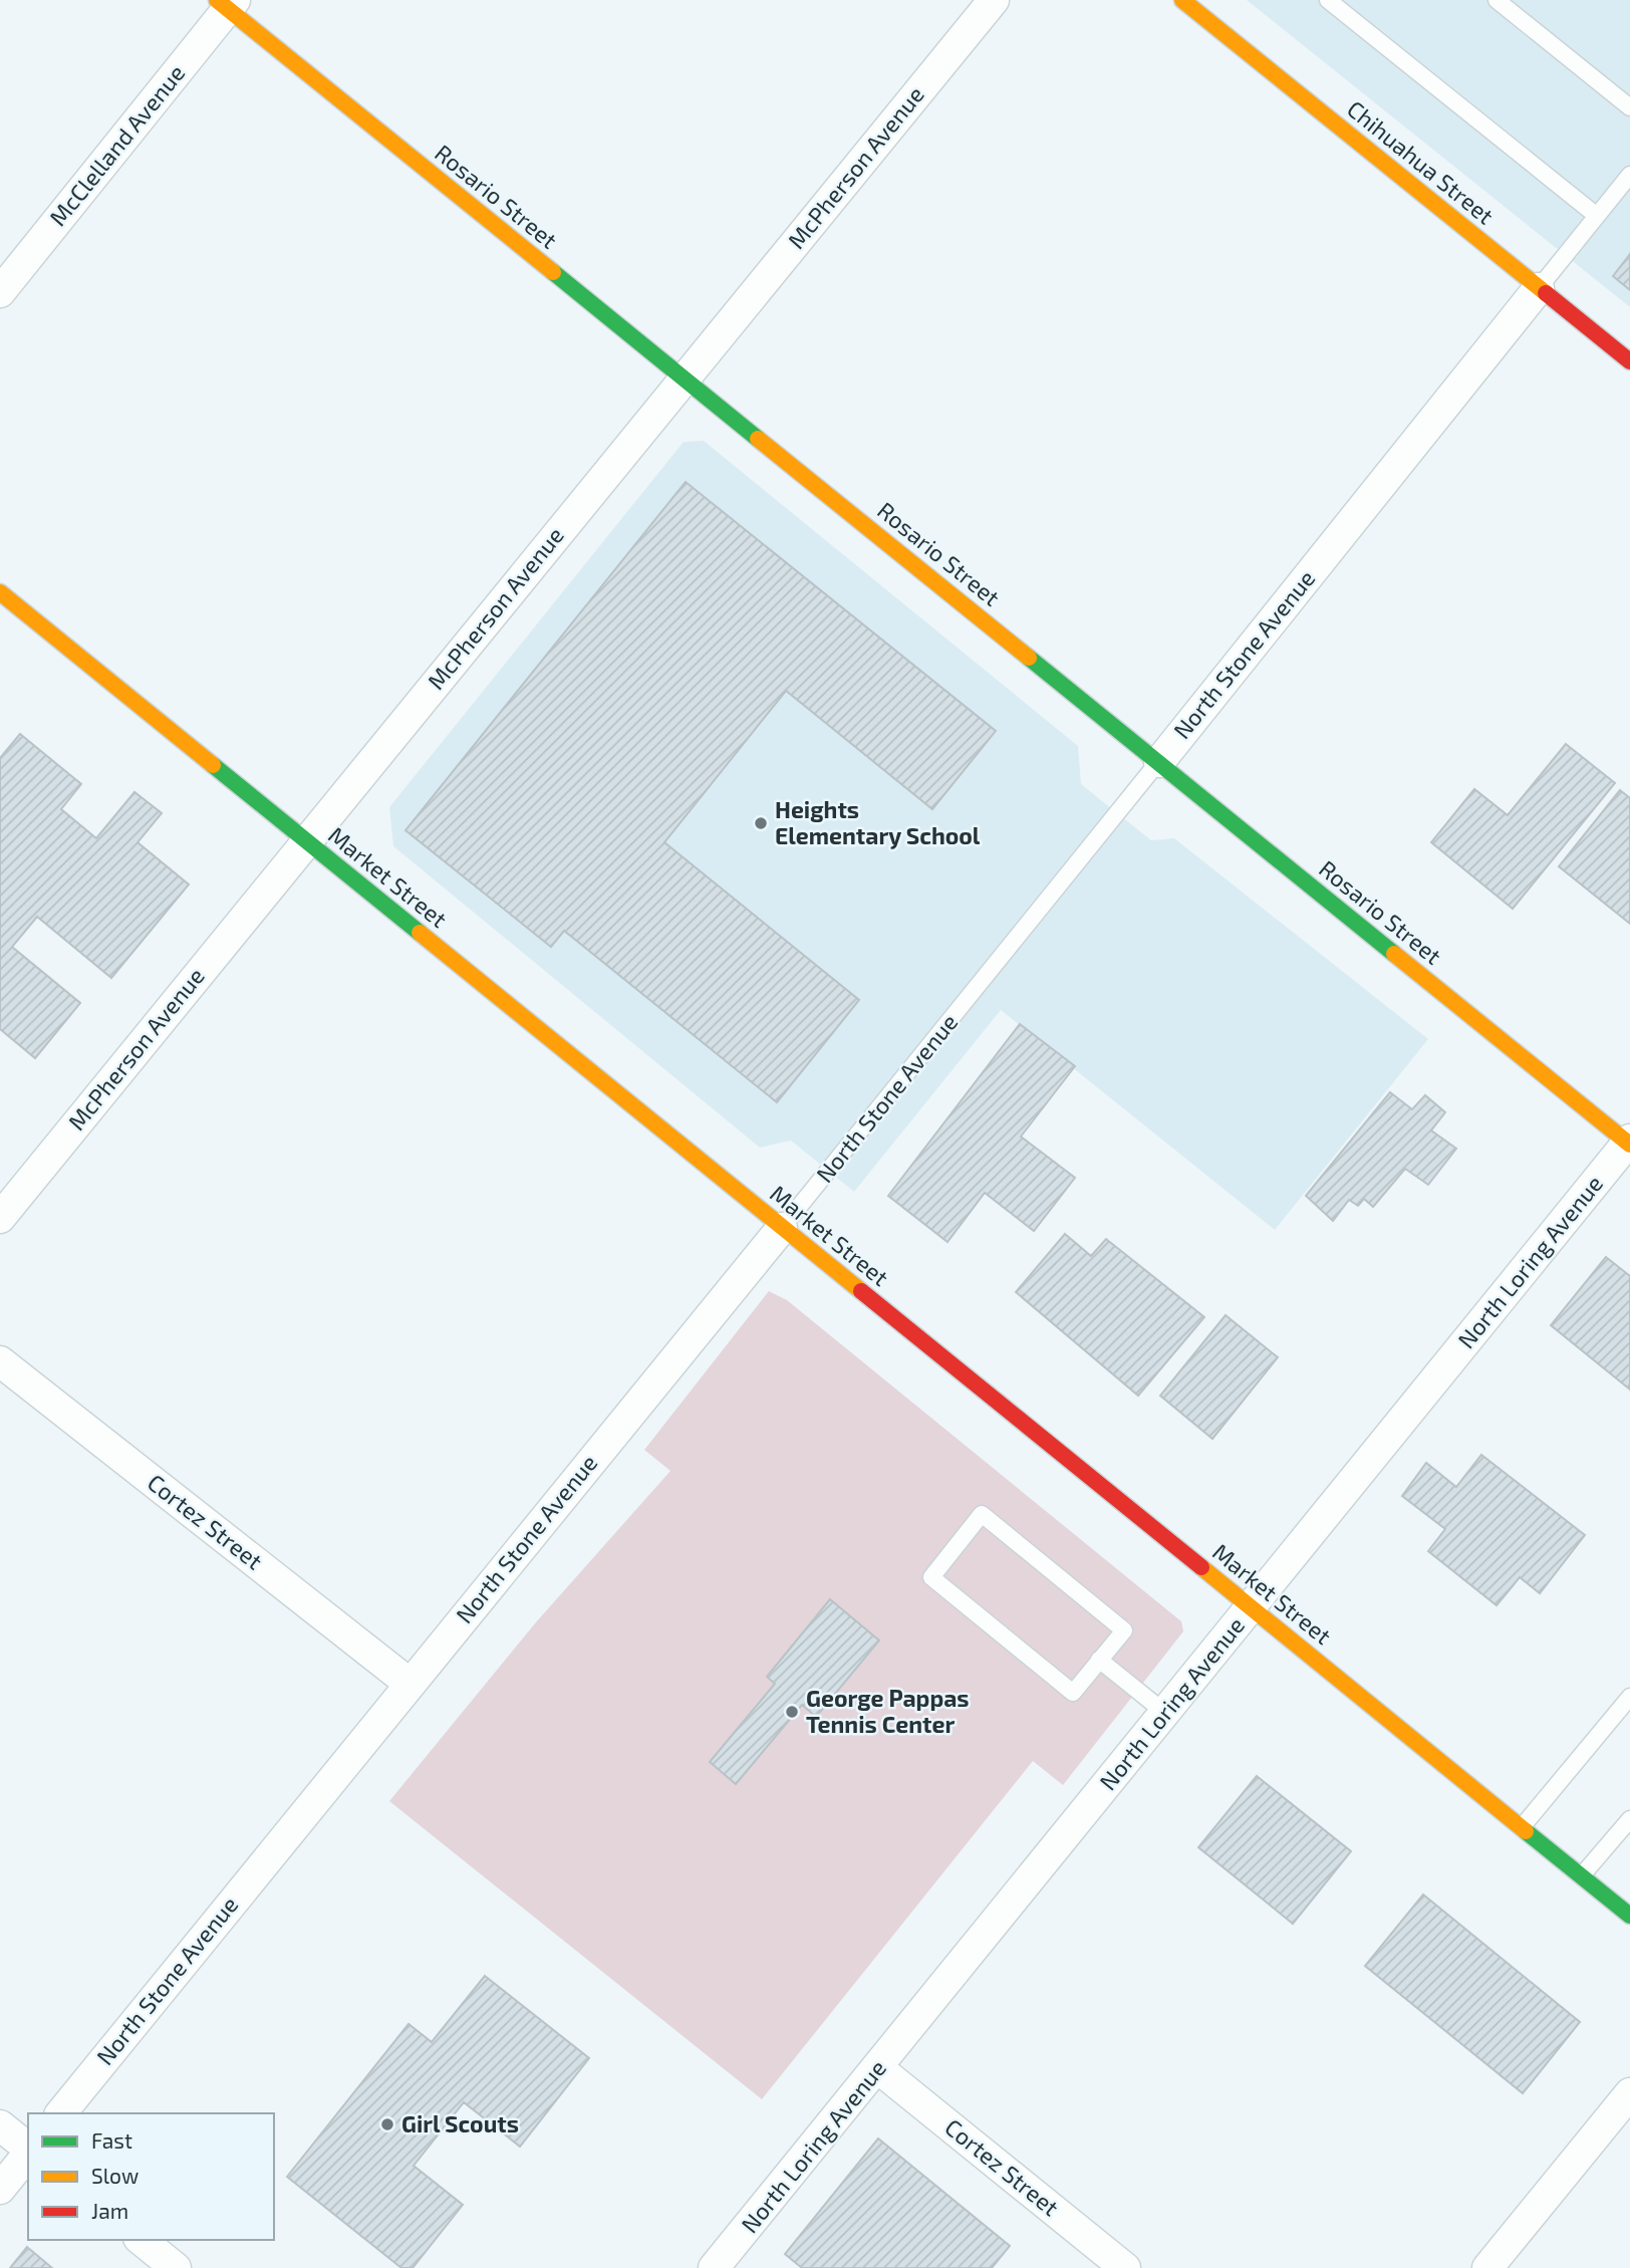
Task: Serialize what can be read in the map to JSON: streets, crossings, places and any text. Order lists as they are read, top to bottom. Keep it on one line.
{"streets":{"street":["McClelland Avenue","Chihuahua Street","McPherson Avenue","Rosario Street","North Stone Avenue","Market Street","North Loring Avenue","Cortez Street"]},"crossings":[["McClelland Avenue","Rosario Street"],["Chihuahua Street","North Stone Avenue"],["McPherson Avenue","Rosario Street"],["McPherson Avenue","Market Street"],["Rosario Street","North Stone Avenue"],["Rosario Street","North Loring Avenue"],["North Stone Avenue","Market Street"],["North Stone Avenue","Cortez Street"],["Market Street","North Loring Avenue"],["North Loring Avenue","Cortez Street"]],"places":["Heights Elementary School","George Pappas Tennis Center","Girl Scouts"],"legend":["Fast","Slow","Jam"]}
